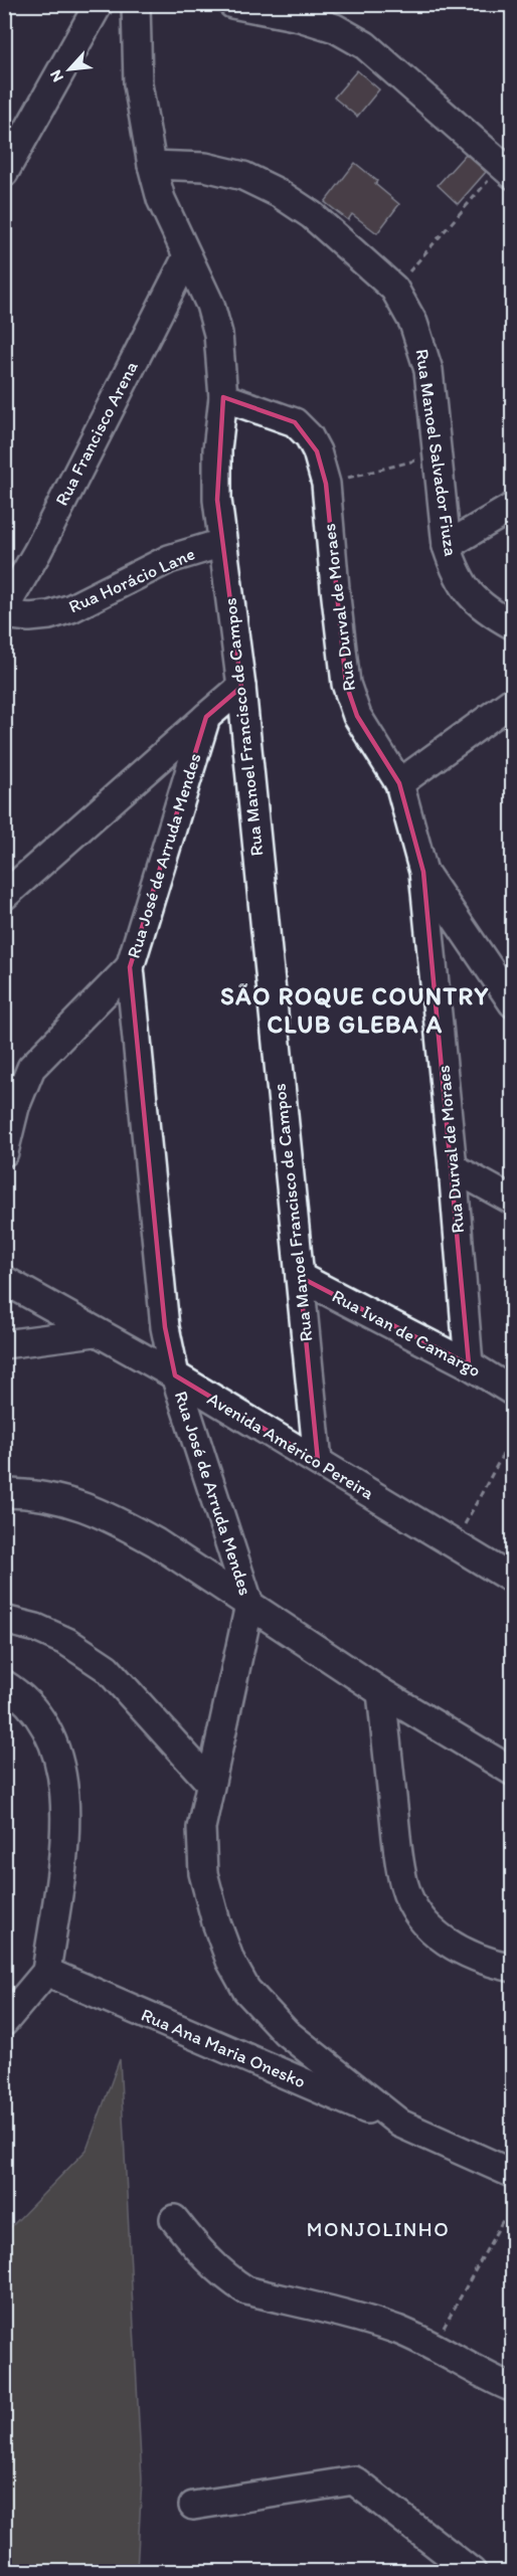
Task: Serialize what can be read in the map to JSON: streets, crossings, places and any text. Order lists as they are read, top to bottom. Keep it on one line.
{"streets":{"street":["Rua Francisco Arena","Rua Manoel Salvador Fiuza","Rua Horácio Lane","Rua Durval de Moraes","Rua Manoel Francisco de Campos","Rua José de Arruda Mendes","Rua Ivan de Camargo","Avenida Américo Pereira","Rua Ana Maria Onesko"]},"crossings":[["Rua Francisco Arena","Rua Manoel Francisco de Campos"],["Rua Manoel Salvador Fiuza","Rua Manoel Francisco de Campos"],["Rua Horácio Lane","Rua Manoel Francisco de Campos"],["Rua Durval de Moraes","Rua Manoel Francisco de Campos"],["Rua Durval de Moraes","Rua Ivan de Camargo"],["Rua Manoel Francisco de Campos","Rua Ivan de Camargo"],["Rua Manoel Francisco de Campos","Avenida Américo Pereira"],["Rua José de Arruda Mendes","Avenida Américo Pereira"],["Rua José de Arruda Mendes","Rua Ana Maria Onesko"]],"districts":["SÃO ROQUE COUNTRY CLUB GLEBA A","MONJOLINHO"],"north":"bottom left"}
